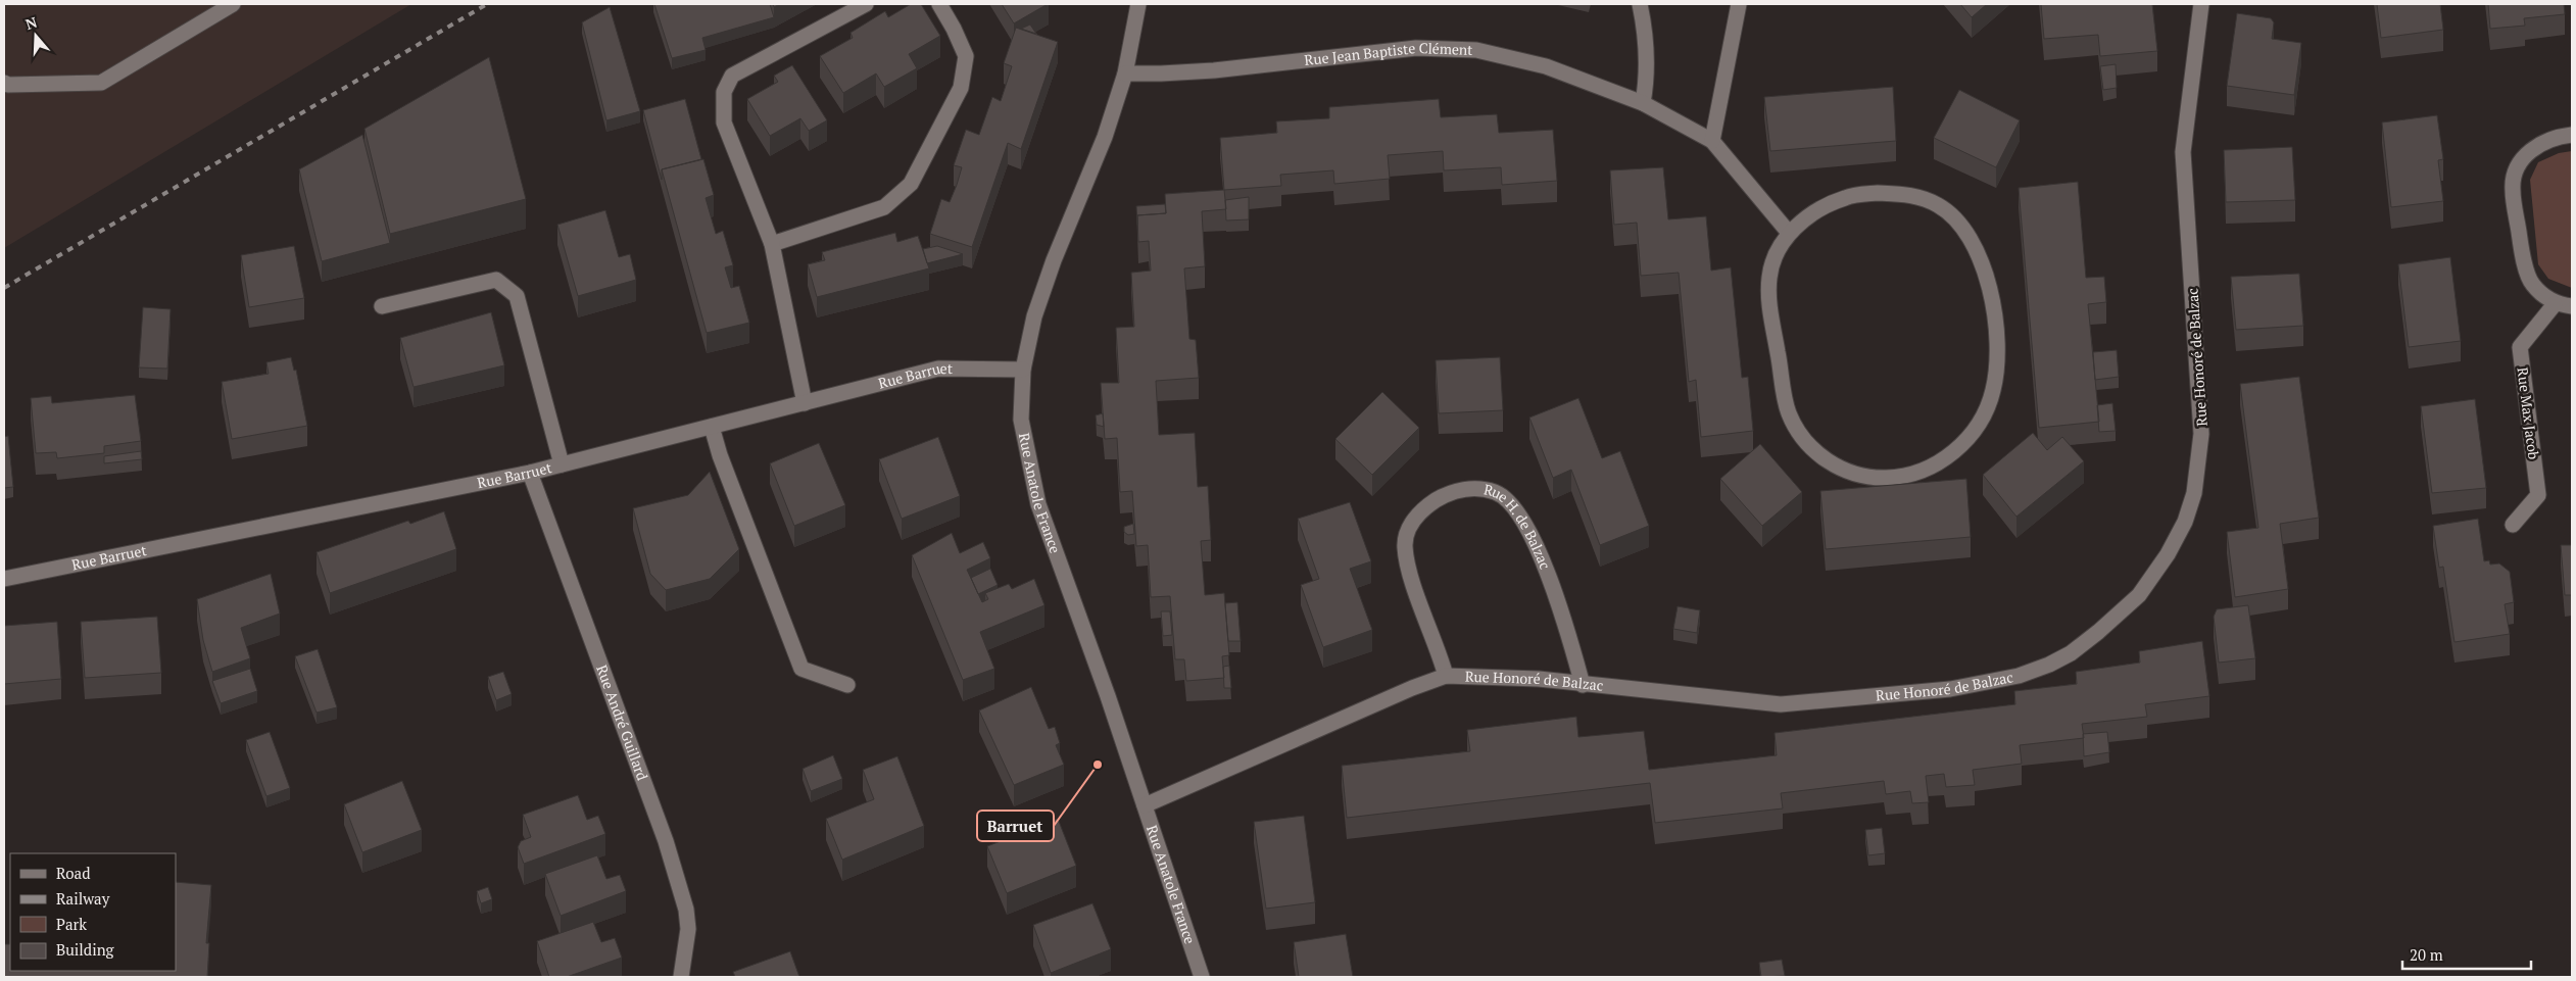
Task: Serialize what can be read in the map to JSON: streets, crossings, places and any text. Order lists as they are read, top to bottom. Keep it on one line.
{"streets":{"street":["Rue Jean Baptiste Clément","Rue Honoré de Balzac","Rue Barruet","Rue Max Jacob","Rue Anatole France","Rue H. de Balzac","Rue André Guillard"]},"crossings":[["Rue Jean Baptiste Clément","Rue Anatole France"],["Rue Honoré de Balzac","Rue Anatole France"],["Rue Honoré de Balzac","Rue H. de Balzac"],["Rue Barruet","Rue Anatole France"],["Rue Barruet","Rue André Guillard"]],"places":["Barruet"],"legend":["Road","Railway","Park","Building"],"scale_bar":"20 m","north":"top"}
